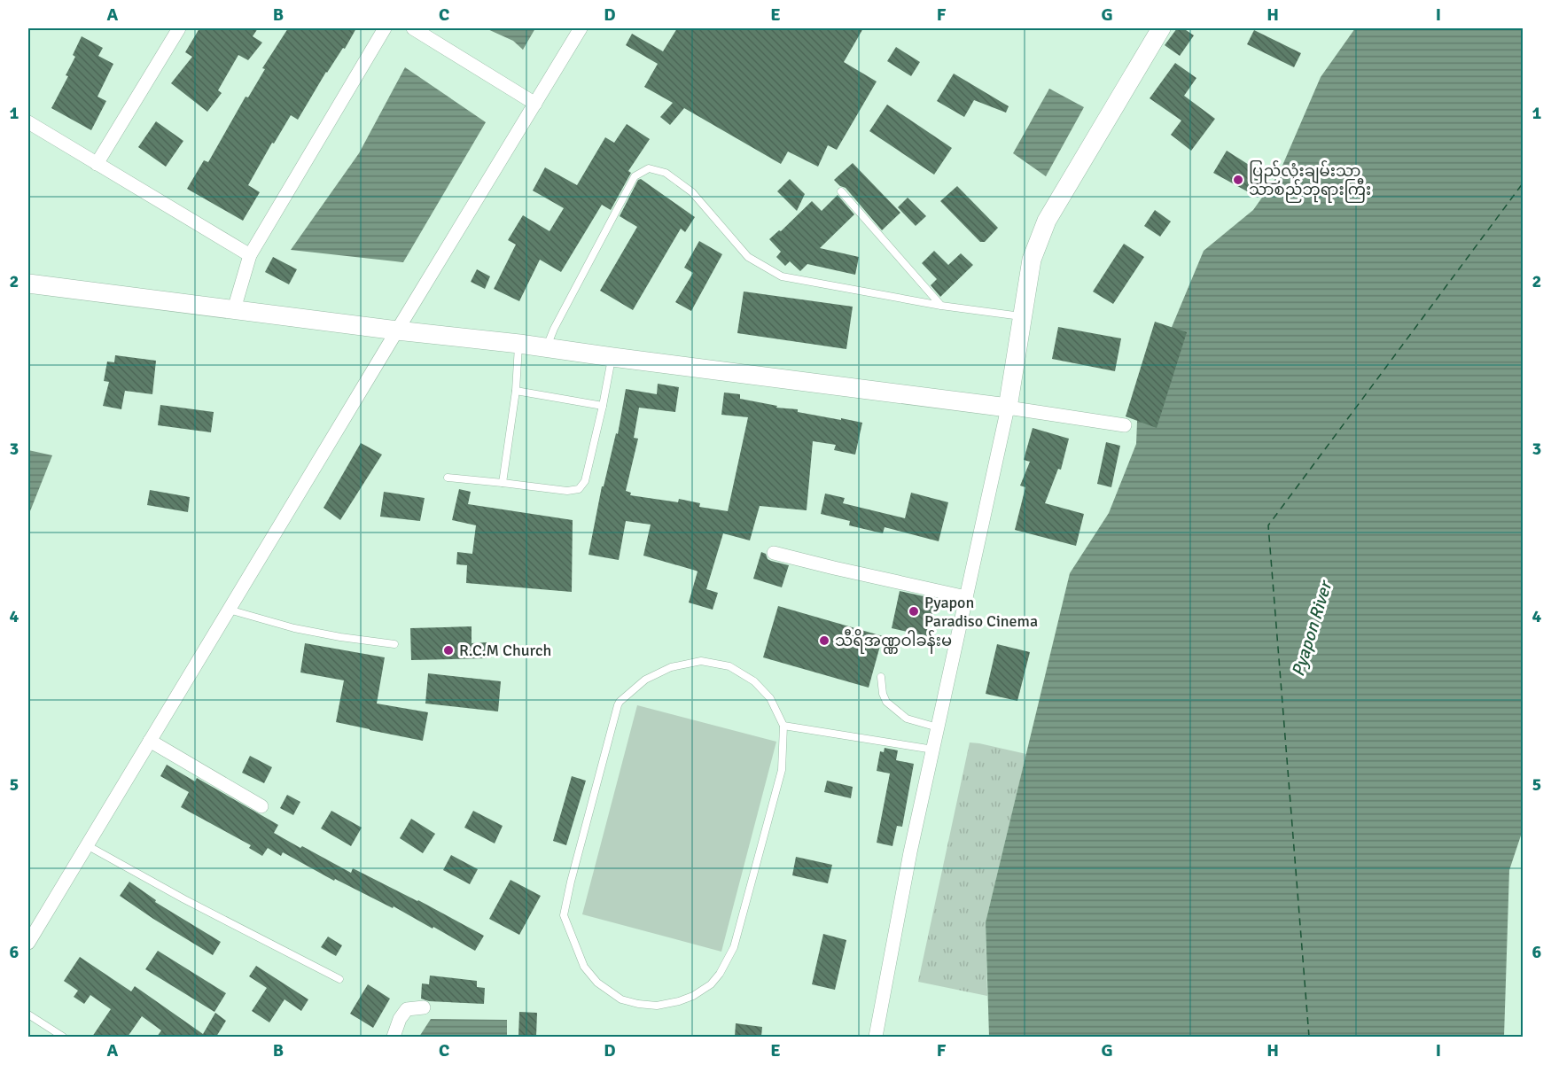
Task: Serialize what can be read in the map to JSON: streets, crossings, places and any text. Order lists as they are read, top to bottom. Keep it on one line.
{"water":["Pyapon River"],"places":["ပြည်လုံးချမ်းသာ သာစည်ဘုရားကြီး","Pyapon Paradiso Cinema","သီရိအဏ္ဏဝါခန်းမ","R.C.M Church"],"grid":{"columns":["A","B","C","D","E","F","G","H","I"],"rows":["1","2","3","4","5","6"]}}
